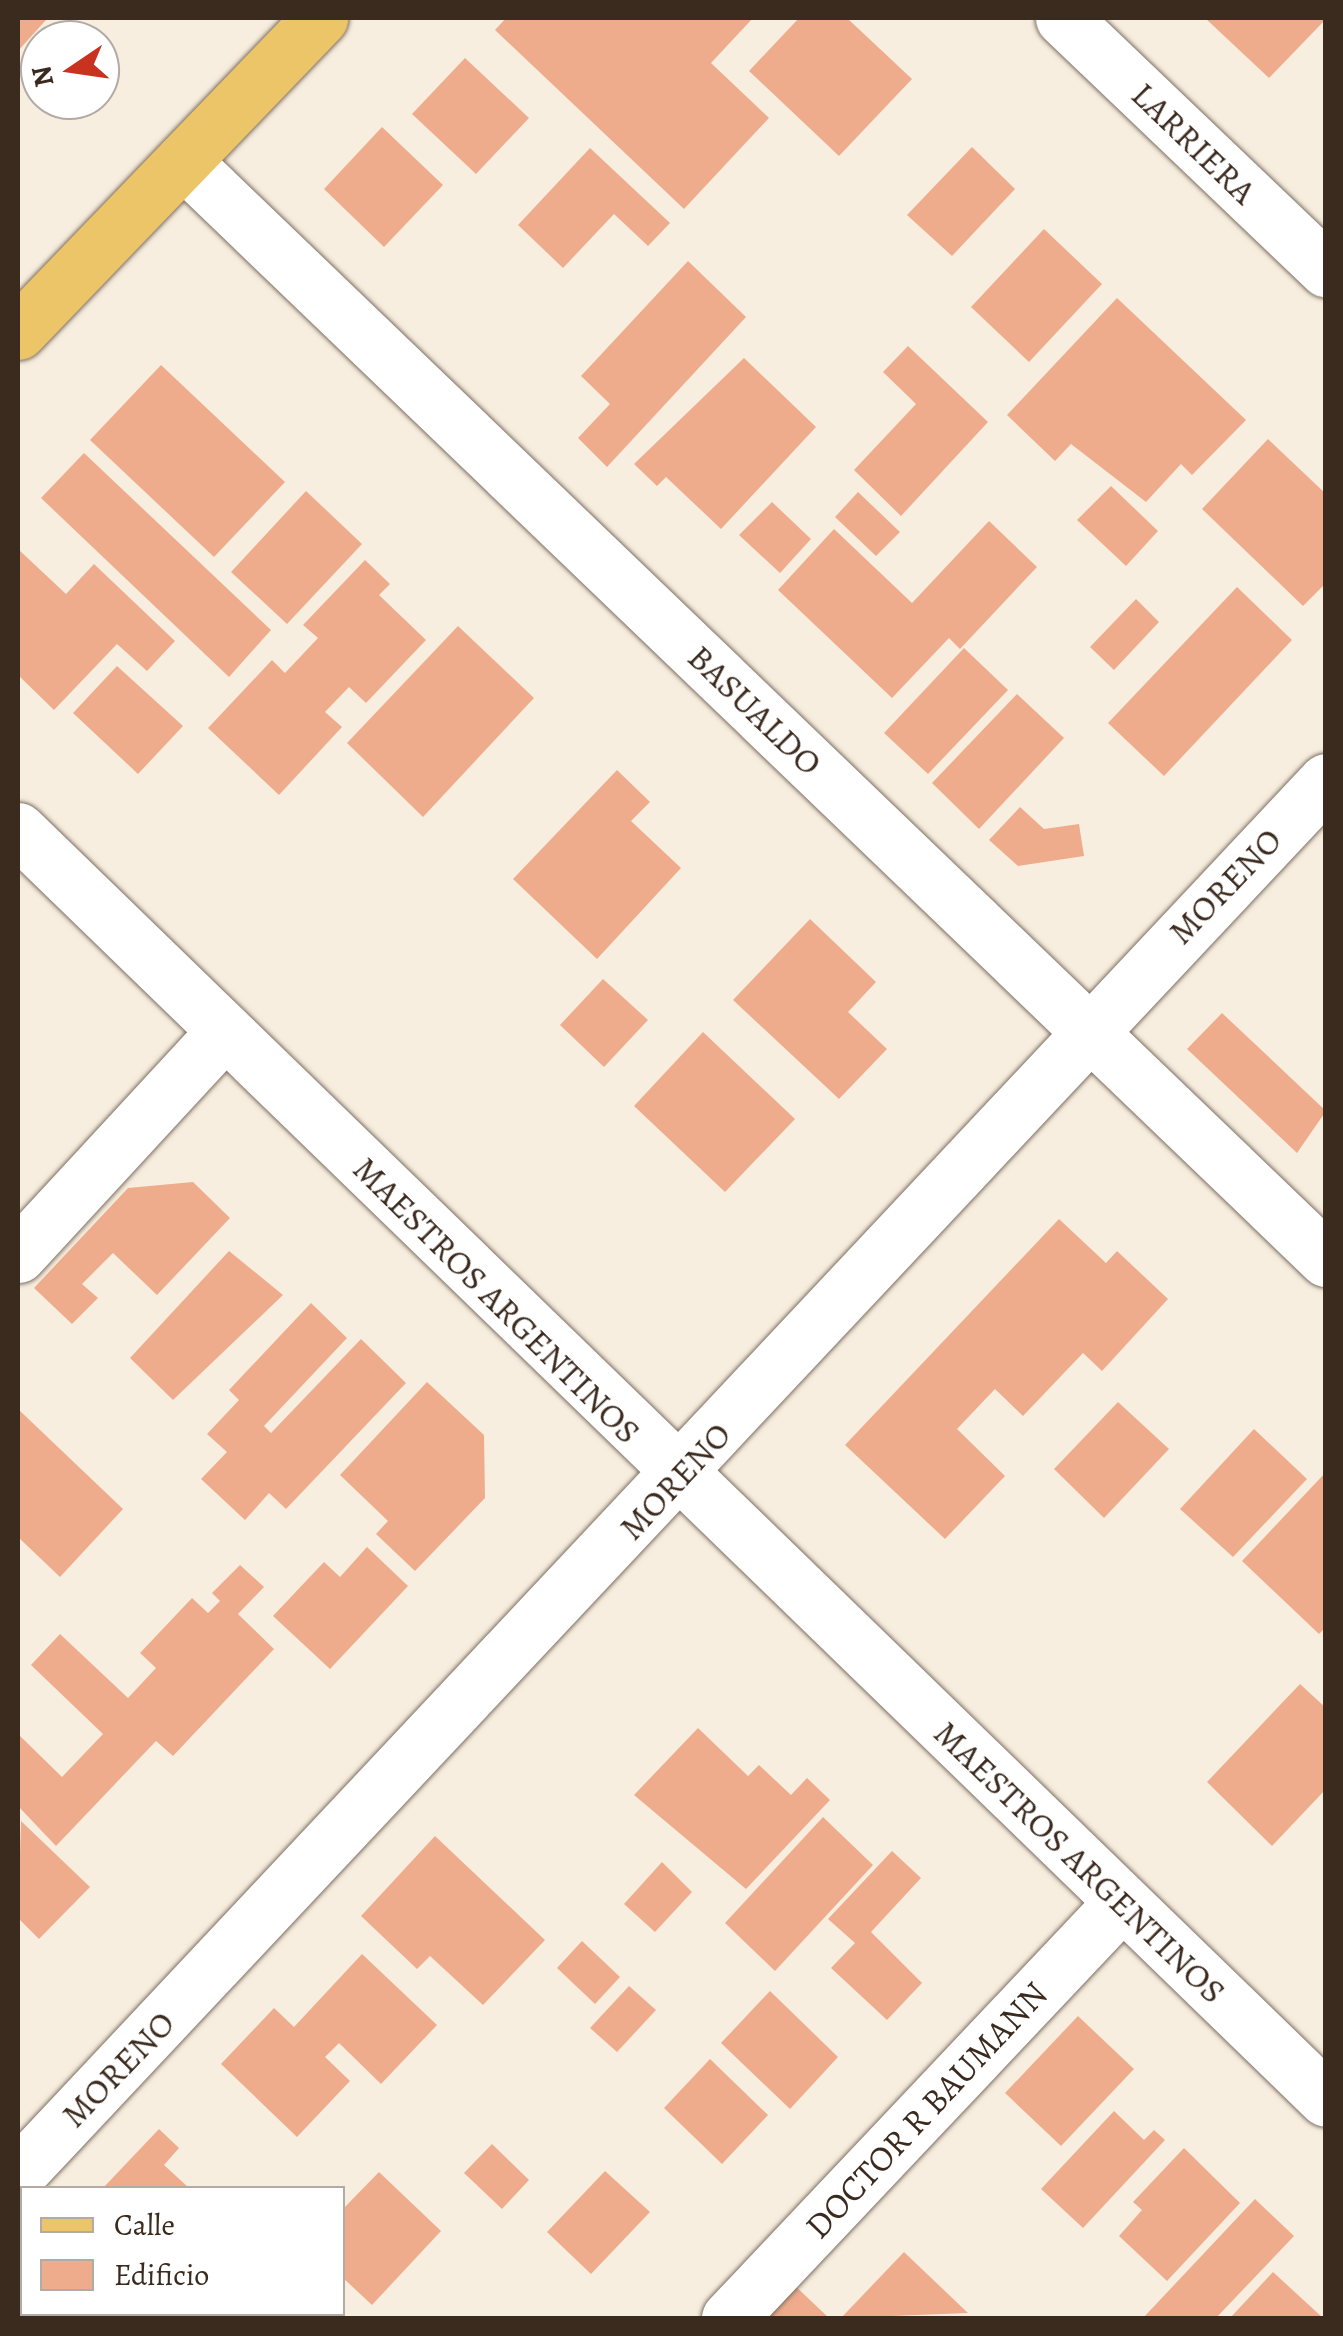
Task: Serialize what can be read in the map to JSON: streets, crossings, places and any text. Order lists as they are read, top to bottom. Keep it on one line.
{"streets":{"street":["LARRIERA","BASUALDO","MORENO","MAESTROS ARGENTINOS","DOCTOR R BAUMANN"]},"crossings":[["BASUALDO","MORENO"],["MORENO","MAESTROS ARGENTINOS"],["MAESTROS ARGENTINOS","DOCTOR R BAUMANN"]],"legend":["Calle","Edificio"],"north":"left"}
